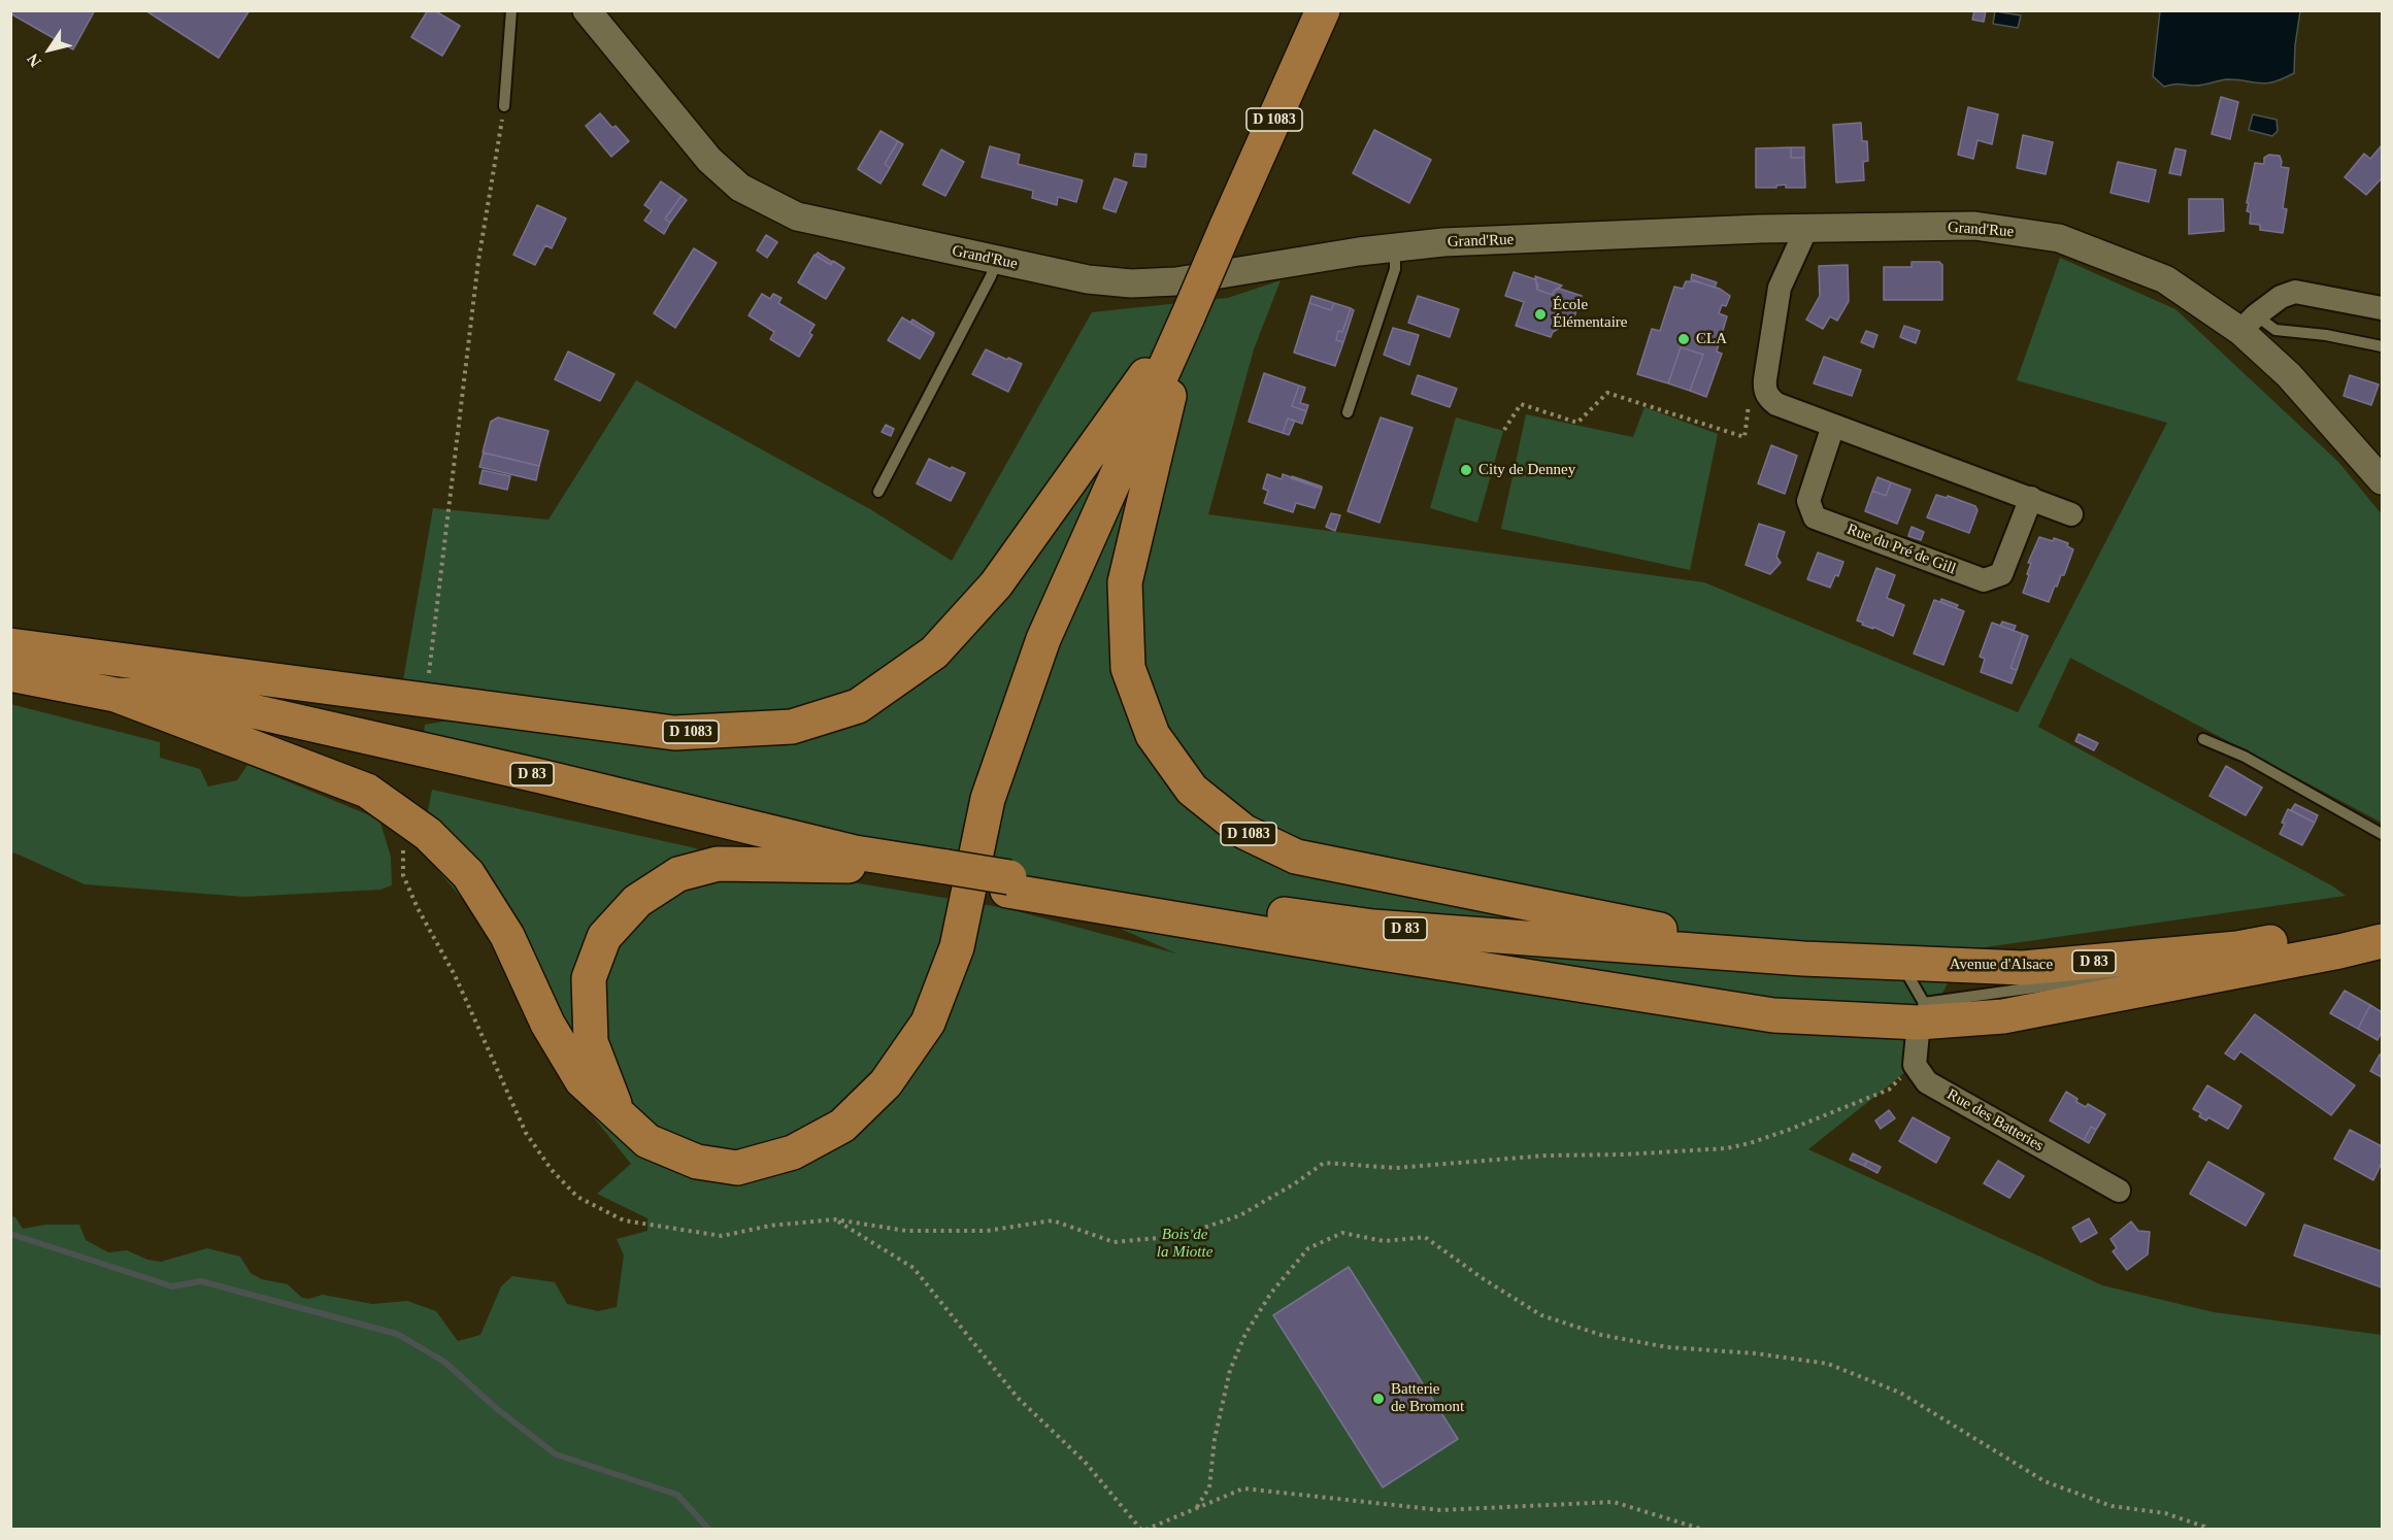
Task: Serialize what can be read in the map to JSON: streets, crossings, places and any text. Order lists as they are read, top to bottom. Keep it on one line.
{"streets":{"main road":["D 1083","D 83","Avenue d'Alsace"],"street":["Grand'Rue","Rue du Pré de Gill","Rue des Batteries"]},"crossings":[["D 1083","D 83"],["D 1083","Avenue d'Alsace"],["D 83","Avenue d'Alsace"]],"parks":["Bois de la Miotte"],"places":["École Élémentaire","CLA","City de Denney","Batterie de Bromont"],"north":"bottom left"}
